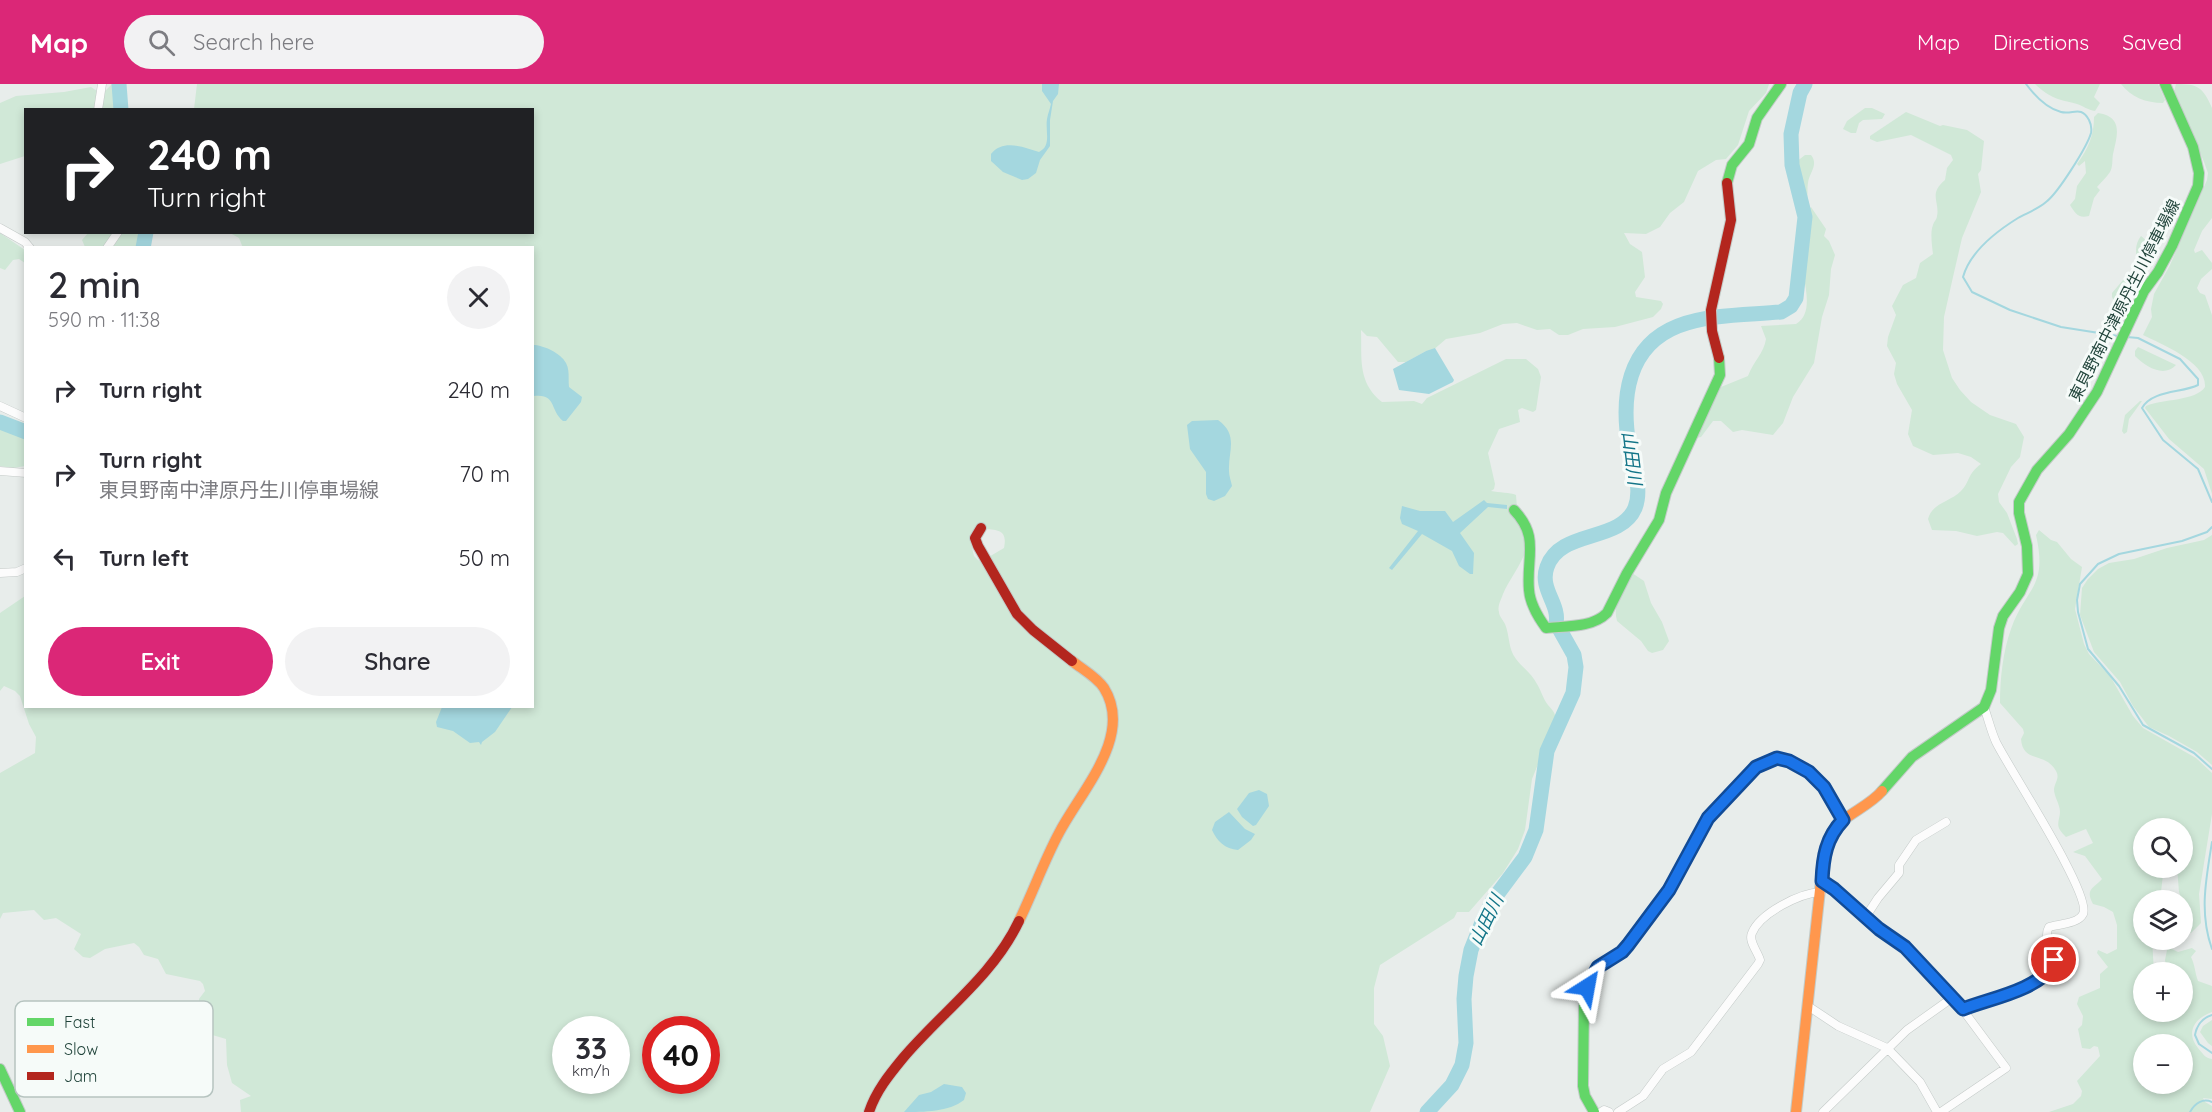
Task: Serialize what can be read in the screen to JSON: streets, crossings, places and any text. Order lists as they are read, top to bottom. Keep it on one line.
{"streets":{"street":["東貝野南中津原丹生川停車場線"]},"water":["山田川"],"legend":["Fast","Slow","Jam"],"page":{"header":"Map","search":"Search here","nav":["Map","Directions","Saved"],"turn":["240 m","Turn right"],"heading":["2 min","590 m · 11:38"],"list":[{"name":"Turn right","value":"240 m"},{"name":"Turn right","note":"東貝野南中津原丹生川停車場線","value":"70 m"},{"name":"Turn left","value":"50 m"}],"buttons":["Exit","Share"],"map_buttons":["+","−"],"speed":"33 km/h","limit":"40"}}
